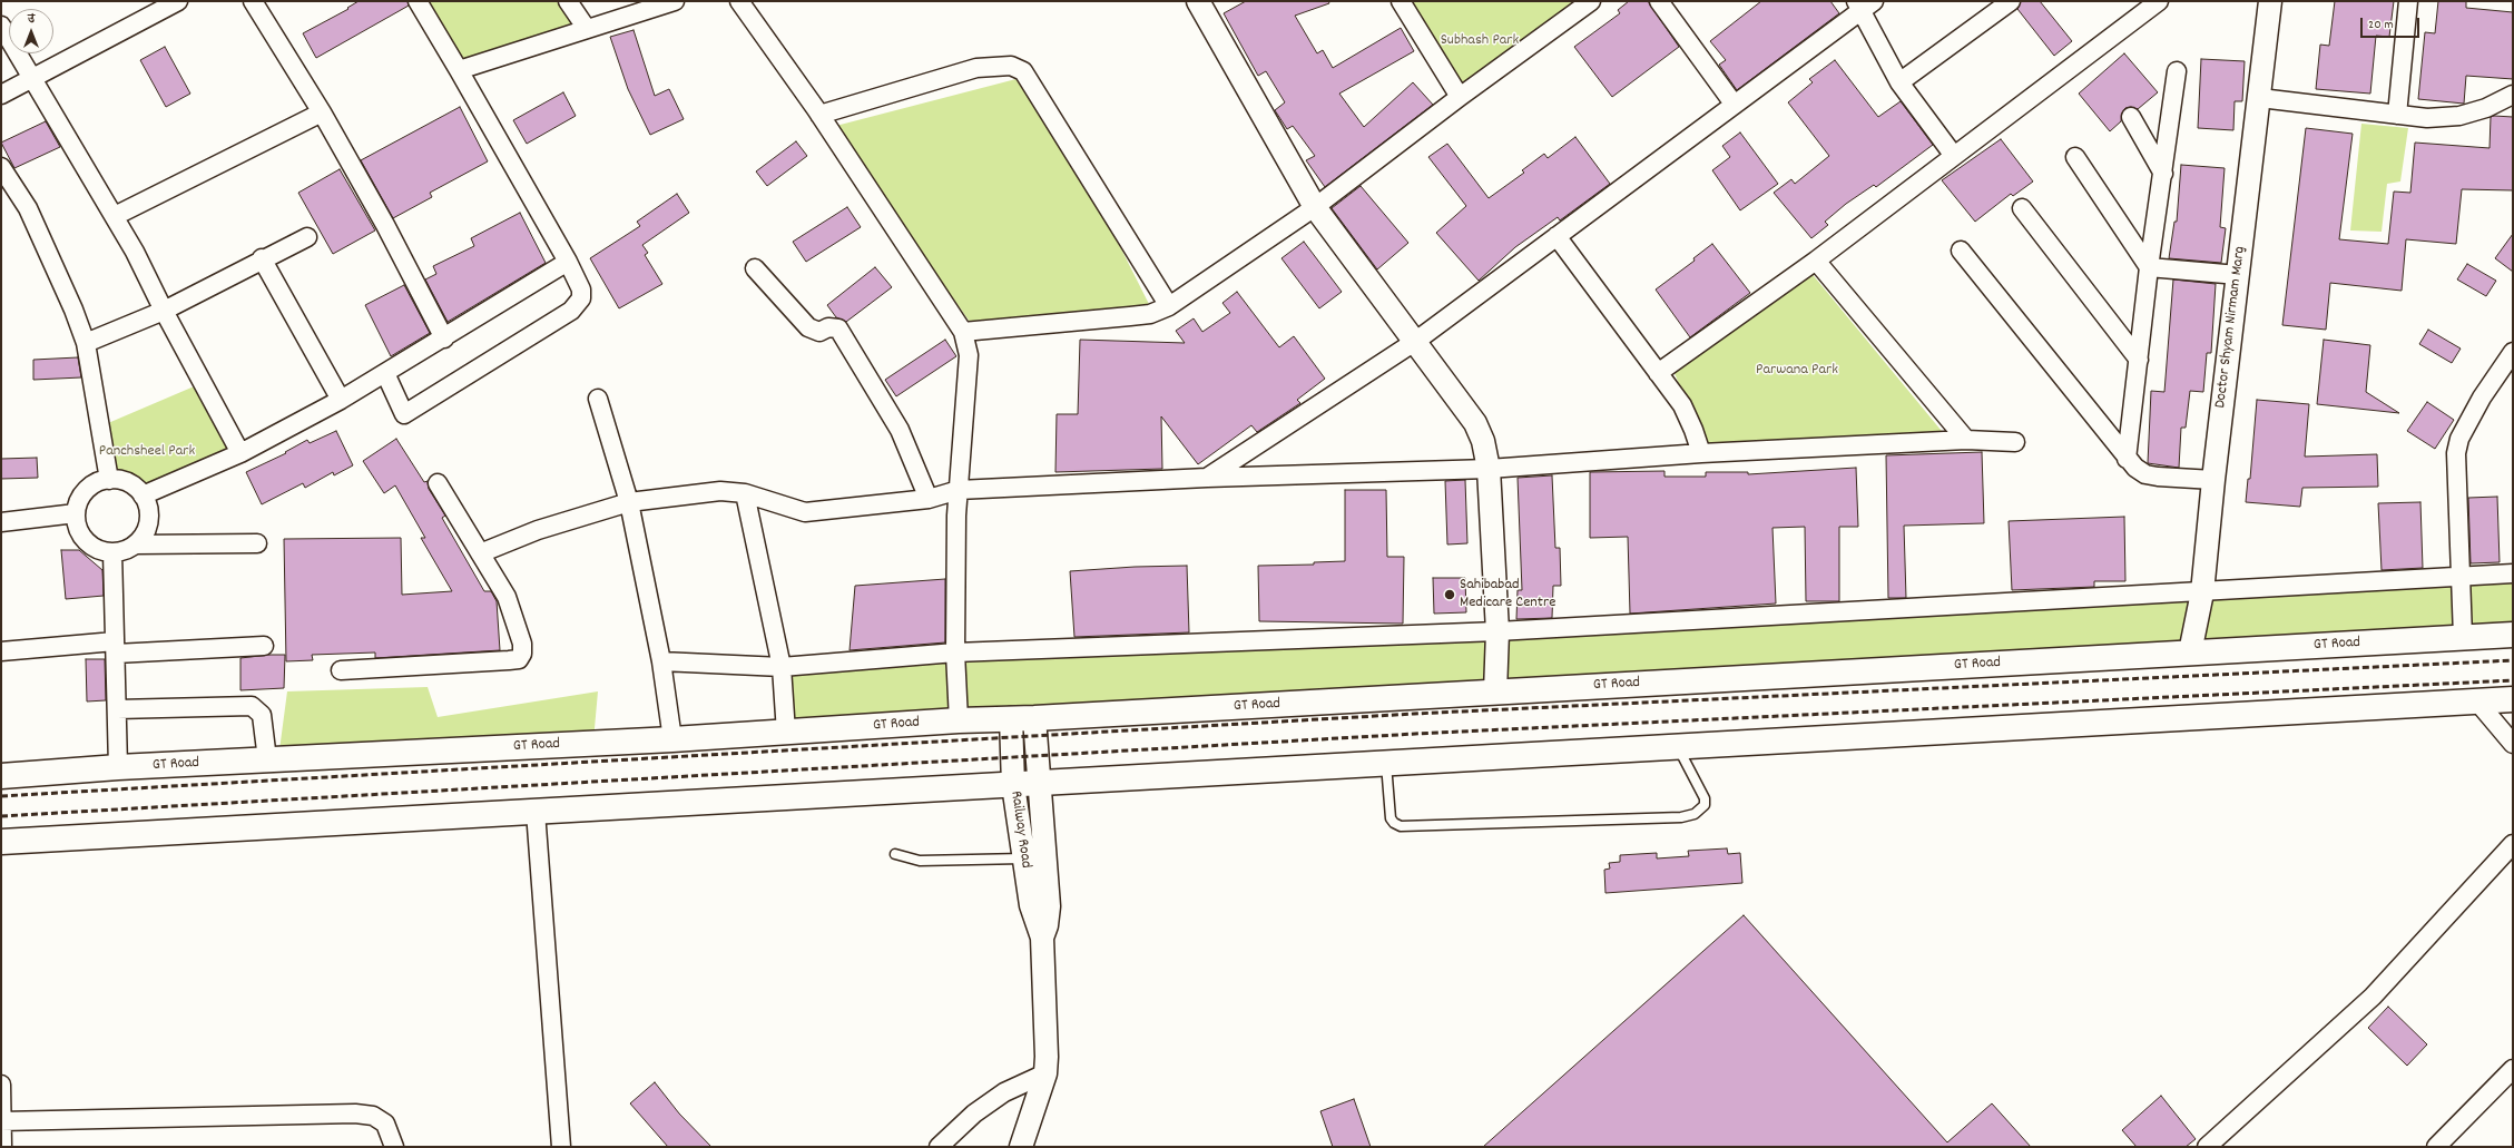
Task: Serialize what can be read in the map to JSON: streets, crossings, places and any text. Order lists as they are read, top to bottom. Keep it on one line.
{"streets":{"highway":["GT Road"],"street":["Doctor Shyam Nirmam Marg","Railway Road"]},"crossings":[["Doctor Shyam Nirmam Marg","GT Road"],["GT Road","Railway Road"]],"parks":["Subhash Park","Parwana Park","Panchsheel Park"],"places":["Sahibabad Medicare Centre"],"scale_bar":"20 m","north":"top"}
